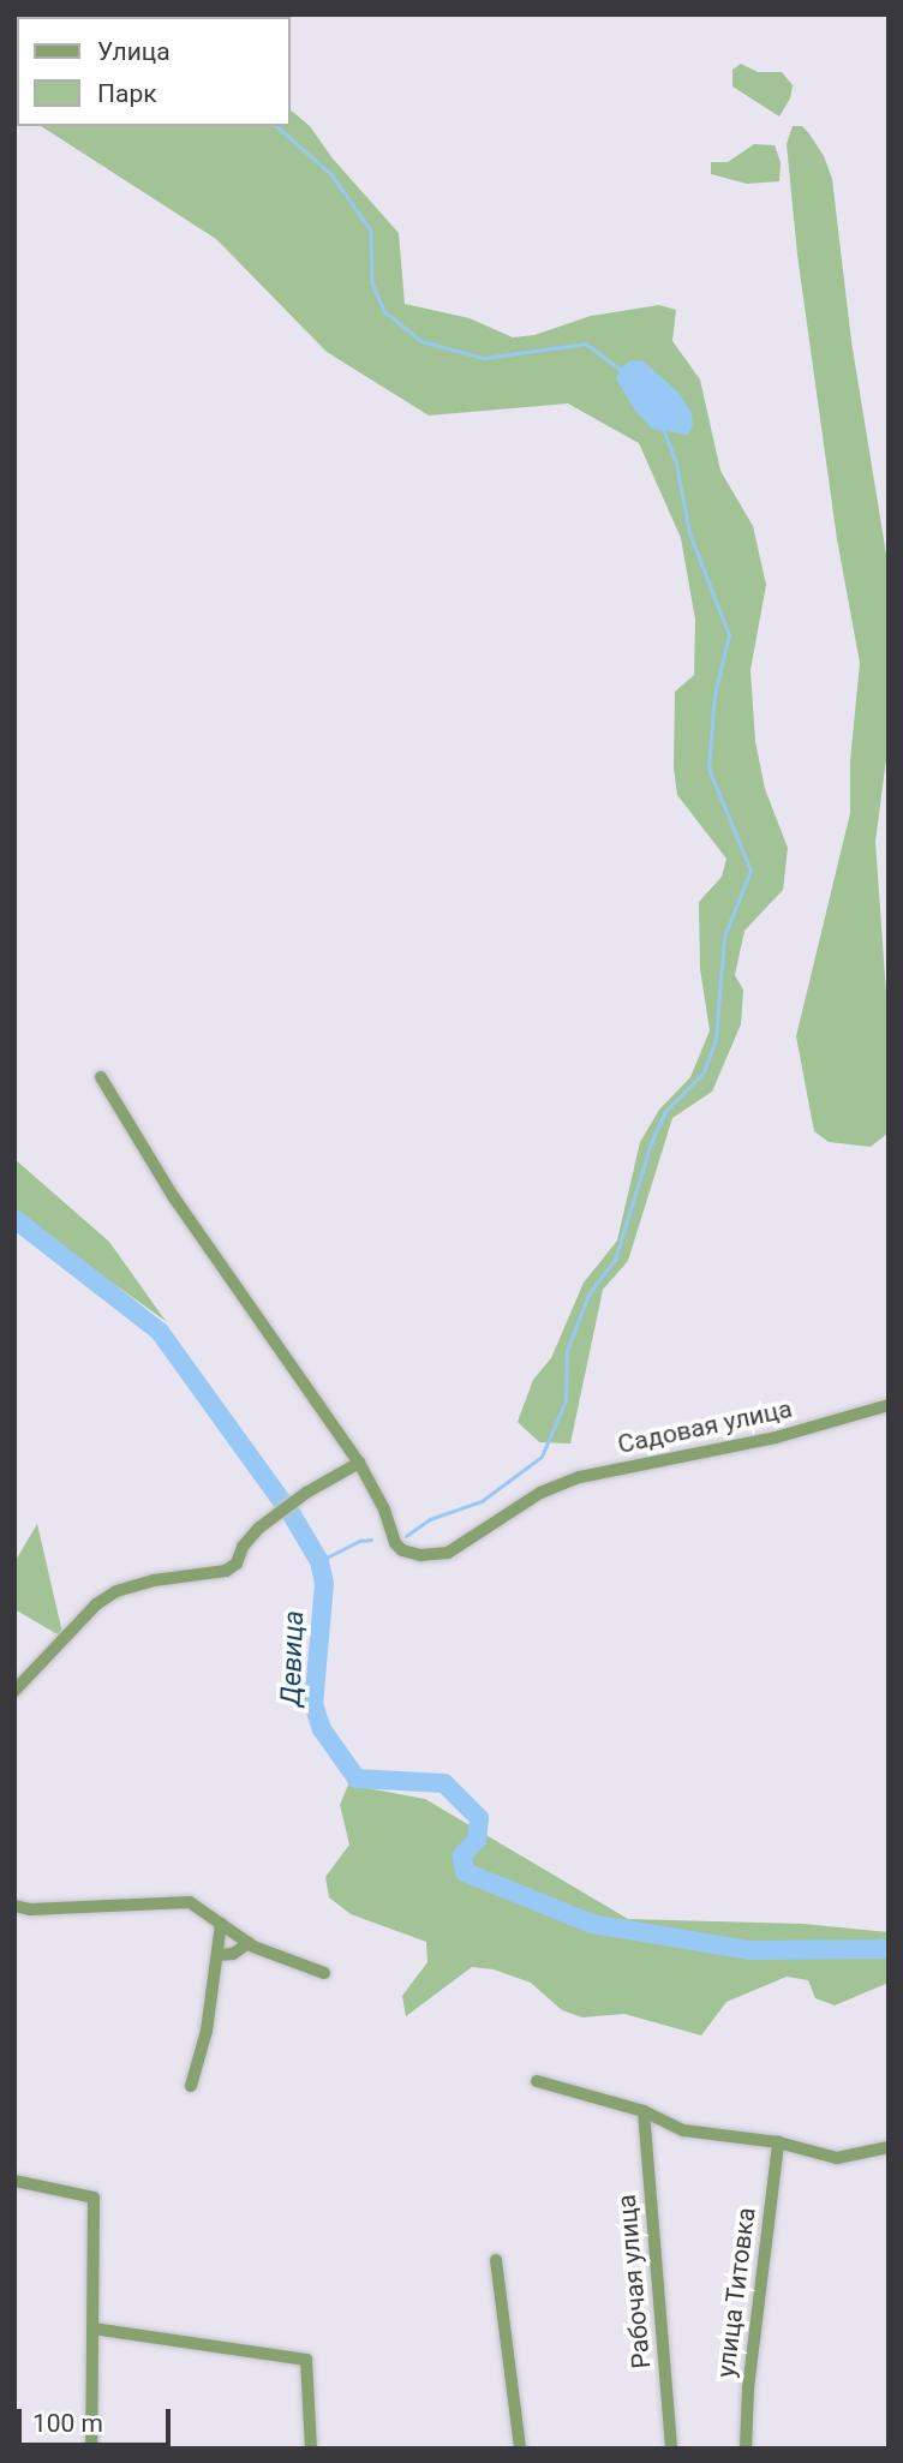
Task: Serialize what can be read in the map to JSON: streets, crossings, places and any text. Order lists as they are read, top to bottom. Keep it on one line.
{"streets":{"street":["Садовая улица","Рабочая улица","улица Титовка"]},"water":["Девица"],"legend":["Улица","Парк"],"scale_bar":"100 m"}
